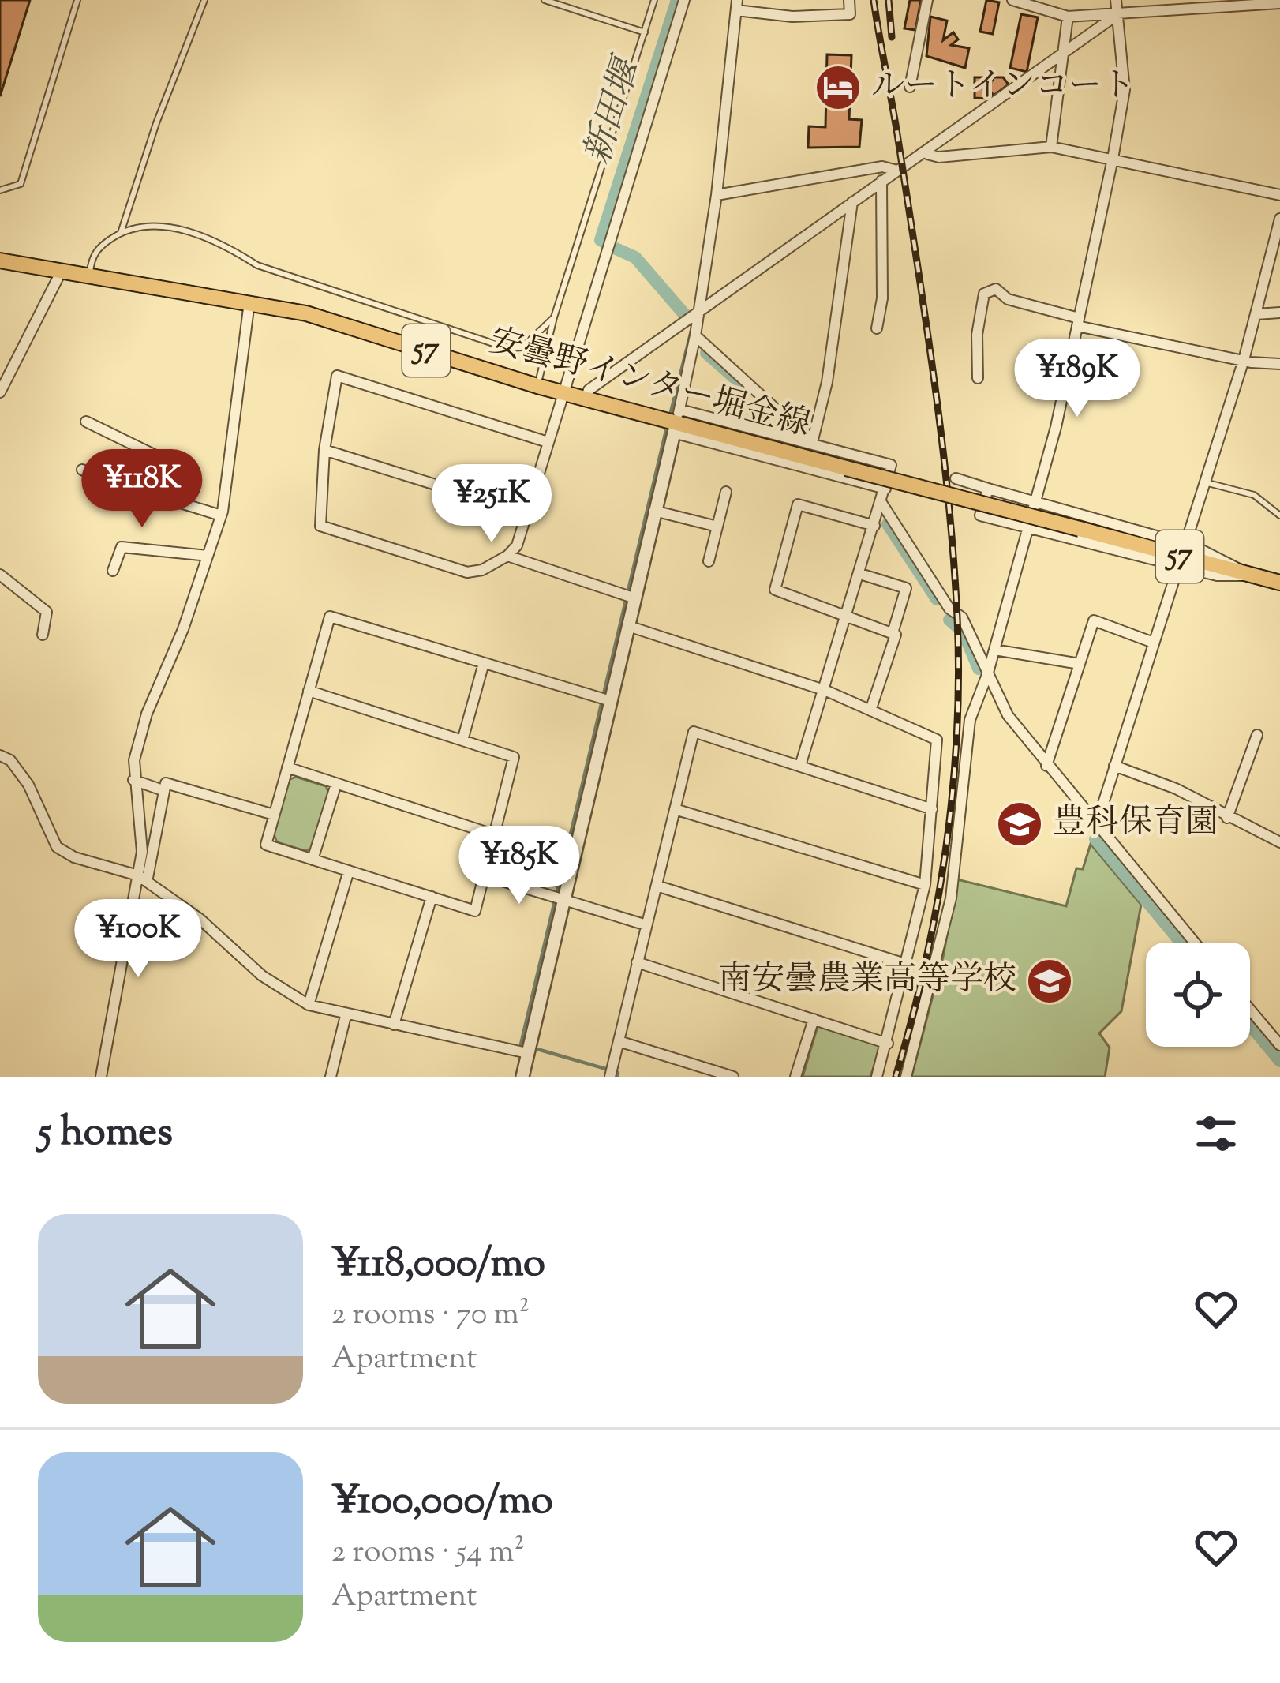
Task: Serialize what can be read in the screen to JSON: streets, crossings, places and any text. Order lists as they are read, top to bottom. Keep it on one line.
{"streets":{"main road":["57","安曇野インター堀金線"]},"water":["新田堰"],"places":{"hotel":["ルートインコート"],"school or university":["豊科保育園","南安曇農業高等学校"]},"page":{"price":["¥189K","¥118K","¥251K","¥185K","¥100K"],"heading":"5 homes","list":[{"name":"¥118,000/mo","note":"2 rooms · 70 m² · Apartment"},{"name":"¥100,000/mo","note":"2 rooms · 54 m² · Apartment"}]}}
